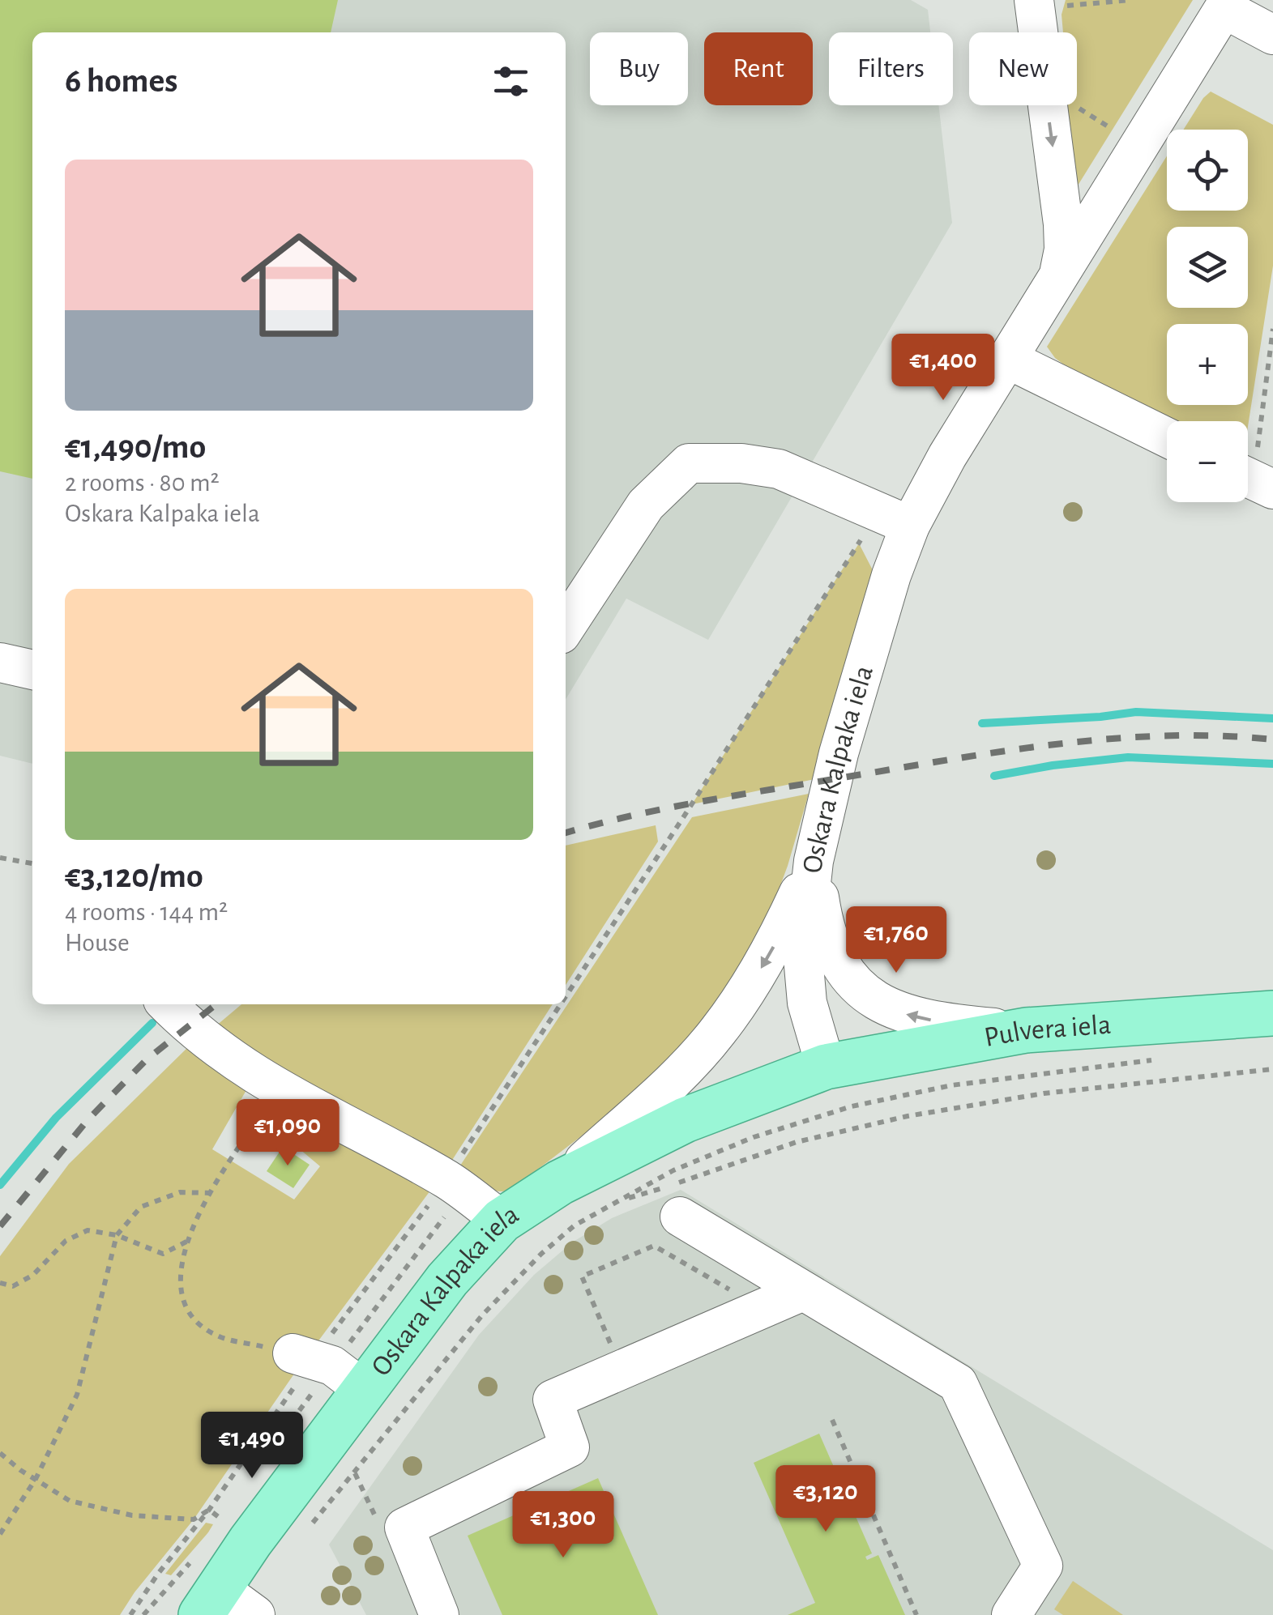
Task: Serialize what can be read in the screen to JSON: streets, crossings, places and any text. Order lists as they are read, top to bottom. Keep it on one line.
{"streets":{"main road":["Oskara Kalpaka iela","Pulvera iela"]},"crossings":[["Oskara Kalpaka iela","Pulvera iela"]],"page":{"chip":["Buy","Rent","Filters","New"],"heading":"6 homes","map_buttons":["+","−"],"list":[{"name":"€1,490/mo","note":"2 rooms · 80 m² · Oskara Kalpaka iela"},{"name":"€3,120/mo","note":"4 rooms · 144 m² · House"}],"price":["€1,400","€1,760","€1,090","€1,490","€3,120","€1,300"]}}
